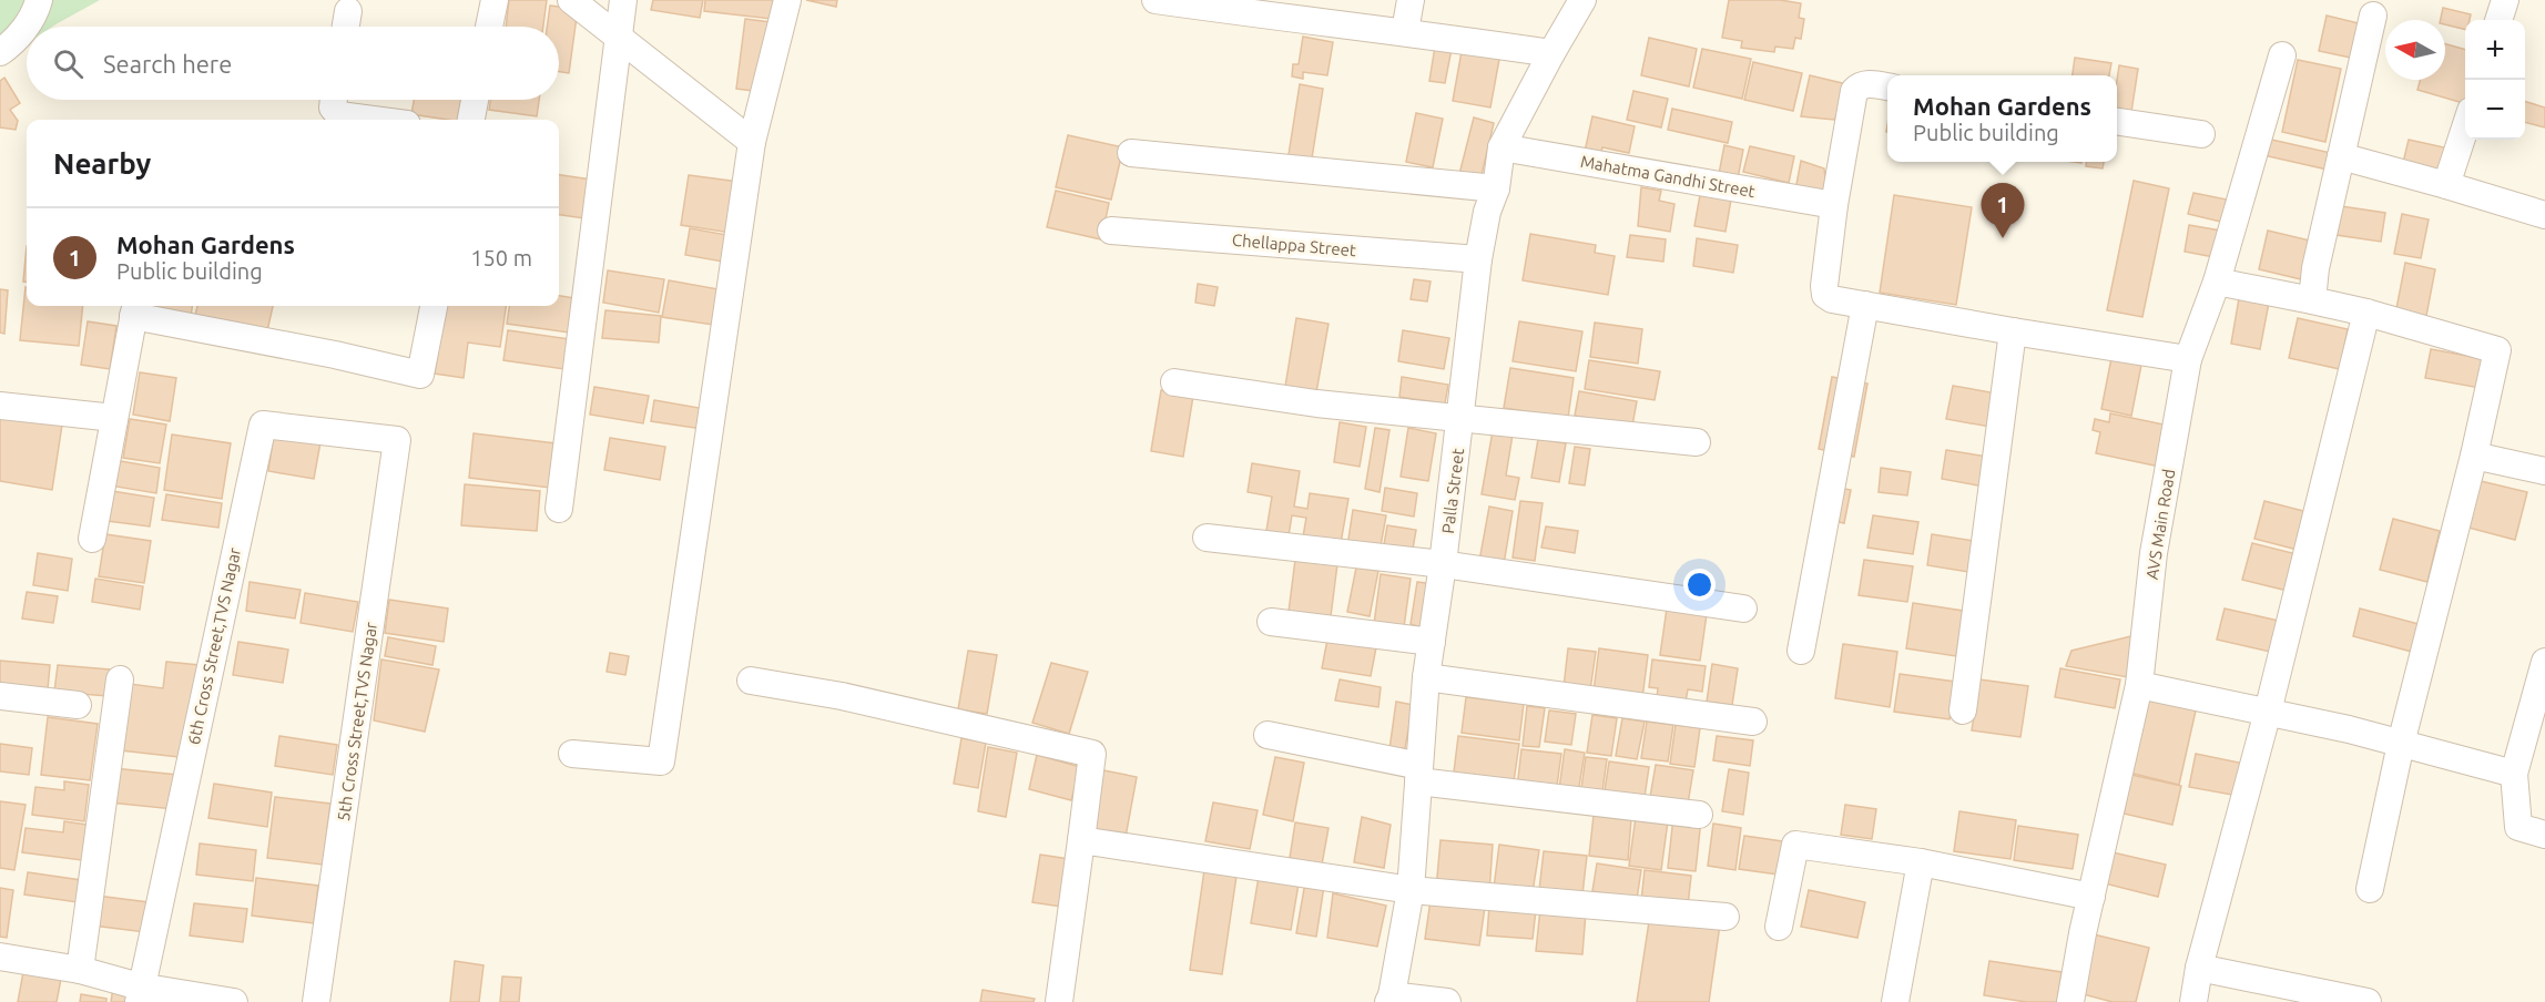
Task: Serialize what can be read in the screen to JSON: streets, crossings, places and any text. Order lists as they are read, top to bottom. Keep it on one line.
{"streets":{"street":["Mahatma Gandhi Street","Chellappa Street","Palla Street","AVS Main Road","6th Cross Street,TVS Nagar","5th Cross Street,TVS Nagar"]},"crossings":[["Mahatma Gandhi Street","Palla Street"],["Chellappa Street","Palla Street"],["6th Cross Street,TVS Nagar","5th Cross Street,TVS Nagar"]],"north":"left","page":{"map_buttons":["+","−"],"search":"Search here","popup":["Mohan Gardens","Public building"],"heading":"Nearby","pins":"1","list":[{"mark":"1","name":"Mohan Gardens","note":"Public building","value":"150 m"}]}}
